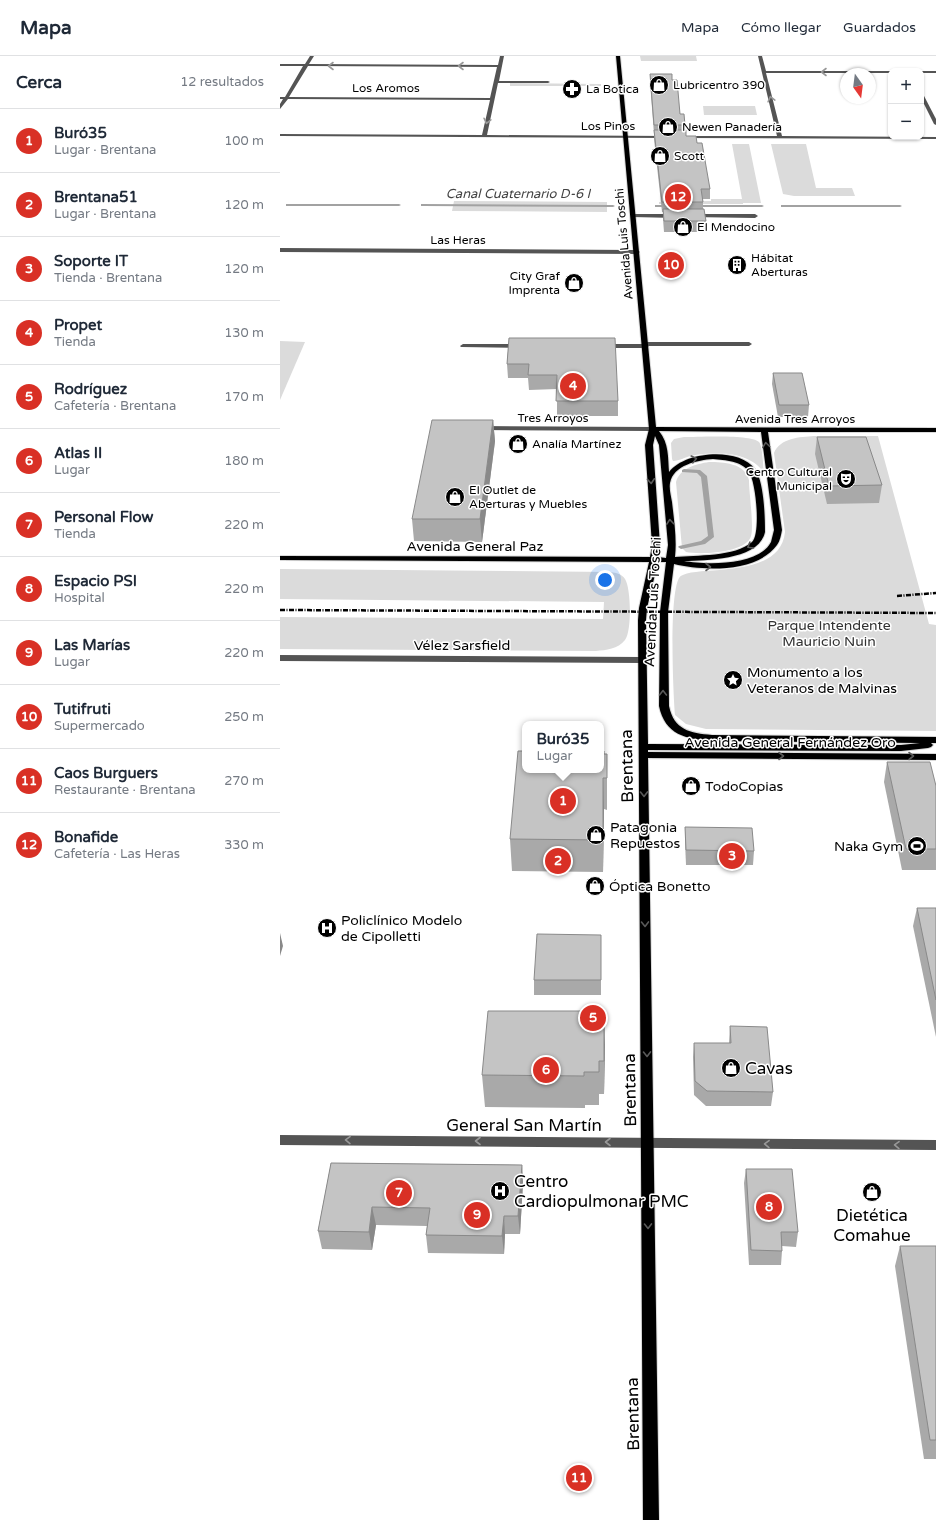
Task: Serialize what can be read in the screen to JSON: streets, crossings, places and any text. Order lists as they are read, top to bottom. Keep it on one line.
{"streets":{"main road":["Avenida Luis Toschi","Avenida Tres Arroyos","Avenida General Paz","Avenida General Fernández Oro","Brentana"],"street":["Los Aromos","Los Pinos","Las Heras","Tres Arroyos","Vélez Sarsfield","General San Martín"]},"crossings":[["Los Pinos","Avenida Luis Toschi"],["Las Heras","Avenida Luis Toschi"],["Avenida Luis Toschi","Tres Arroyos"],["Avenida Luis Toschi","Avenida Tres Arroyos"],["Avenida Luis Toschi","Avenida General Paz"],["Avenida Luis Toschi","Vélez Sarsfield"],["Avenida Luis Toschi","Avenida General Fernández Oro"],["Avenida Luis Toschi","Brentana"],["Tres Arroyos","Avenida Tres Arroyos"],["Vélez Sarsfield","Brentana"],["Avenida General Fernández Oro","Brentana"],["Brentana","General San Martín"]],"one_way":["Brentana","General San Martín"],"water":["Canal Cuaternario D-6 I"],"parks":["Parque Intendente Mauricio Nuin"],"places":{"shop":["Lubricentro 390","Newen Panadería","Scott","El Mendocino","City Graf Imprenta","Analía Martínez","El Outlet de Aberturas y Muebles","TodoCopias","Patagonia Repuestos","Óptica Bonetto","Cavas","Dietética Comahue"],"pharmacy":["La Botica"],"building":["Hábitat Aberturas"],"theatre":["Centro Cultural Municipal"],"place":["Monumento a los Veteranos de Malvinas"],"sports":["Naka Gym"],"hospital":["Policlínico Modelo de Cipolletti","Centro Cardiopulmonar PMC"]},"north":"bottom","page":{"header":"Mapa","nav":["Mapa","Cómo llegar","Guardados"],"heading":["Cerca","12 resultados"],"map_buttons":["+","−"],"list":[{"mark":"1","name":"Buró35","note":"Lugar · Brentana","value":"100 m"},{"mark":"2","name":"Brentana51","note":"Lugar · Brentana","value":"120 m"},{"mark":"3","name":"Soporte IT","note":"Tienda · Brentana","value":"120 m"},{"mark":"4","name":"Propet","note":"Tienda","value":"130 m"},{"mark":"5","name":"Rodríguez","note":"Cafetería · Brentana","value":"170 m"},{"mark":"6","name":"Atlas II","note":"Lugar","value":"180 m"},{"mark":"7","name":"Personal Flow","note":"Tienda","value":"220 m"},{"mark":"8","name":"Espacio PSI","note":"Hospital","value":"220 m"},{"mark":"9","name":"Las Marías","note":"Lugar","value":"220 m"},{"mark":"10","name":"Tutifruti","note":"Supermercado","value":"250 m"},{"mark":"11","name":"Caos Burguers","note":"Restaurante · Brentana","value":"270 m"},{"mark":"12","name":"Bonafide","note":"Cafetería · Las Heras","value":"330 m"}],"pins":["12","10","4","1","3","2","5","6","7","8","9","11"],"popup":["Buró35","Lugar"]}}
